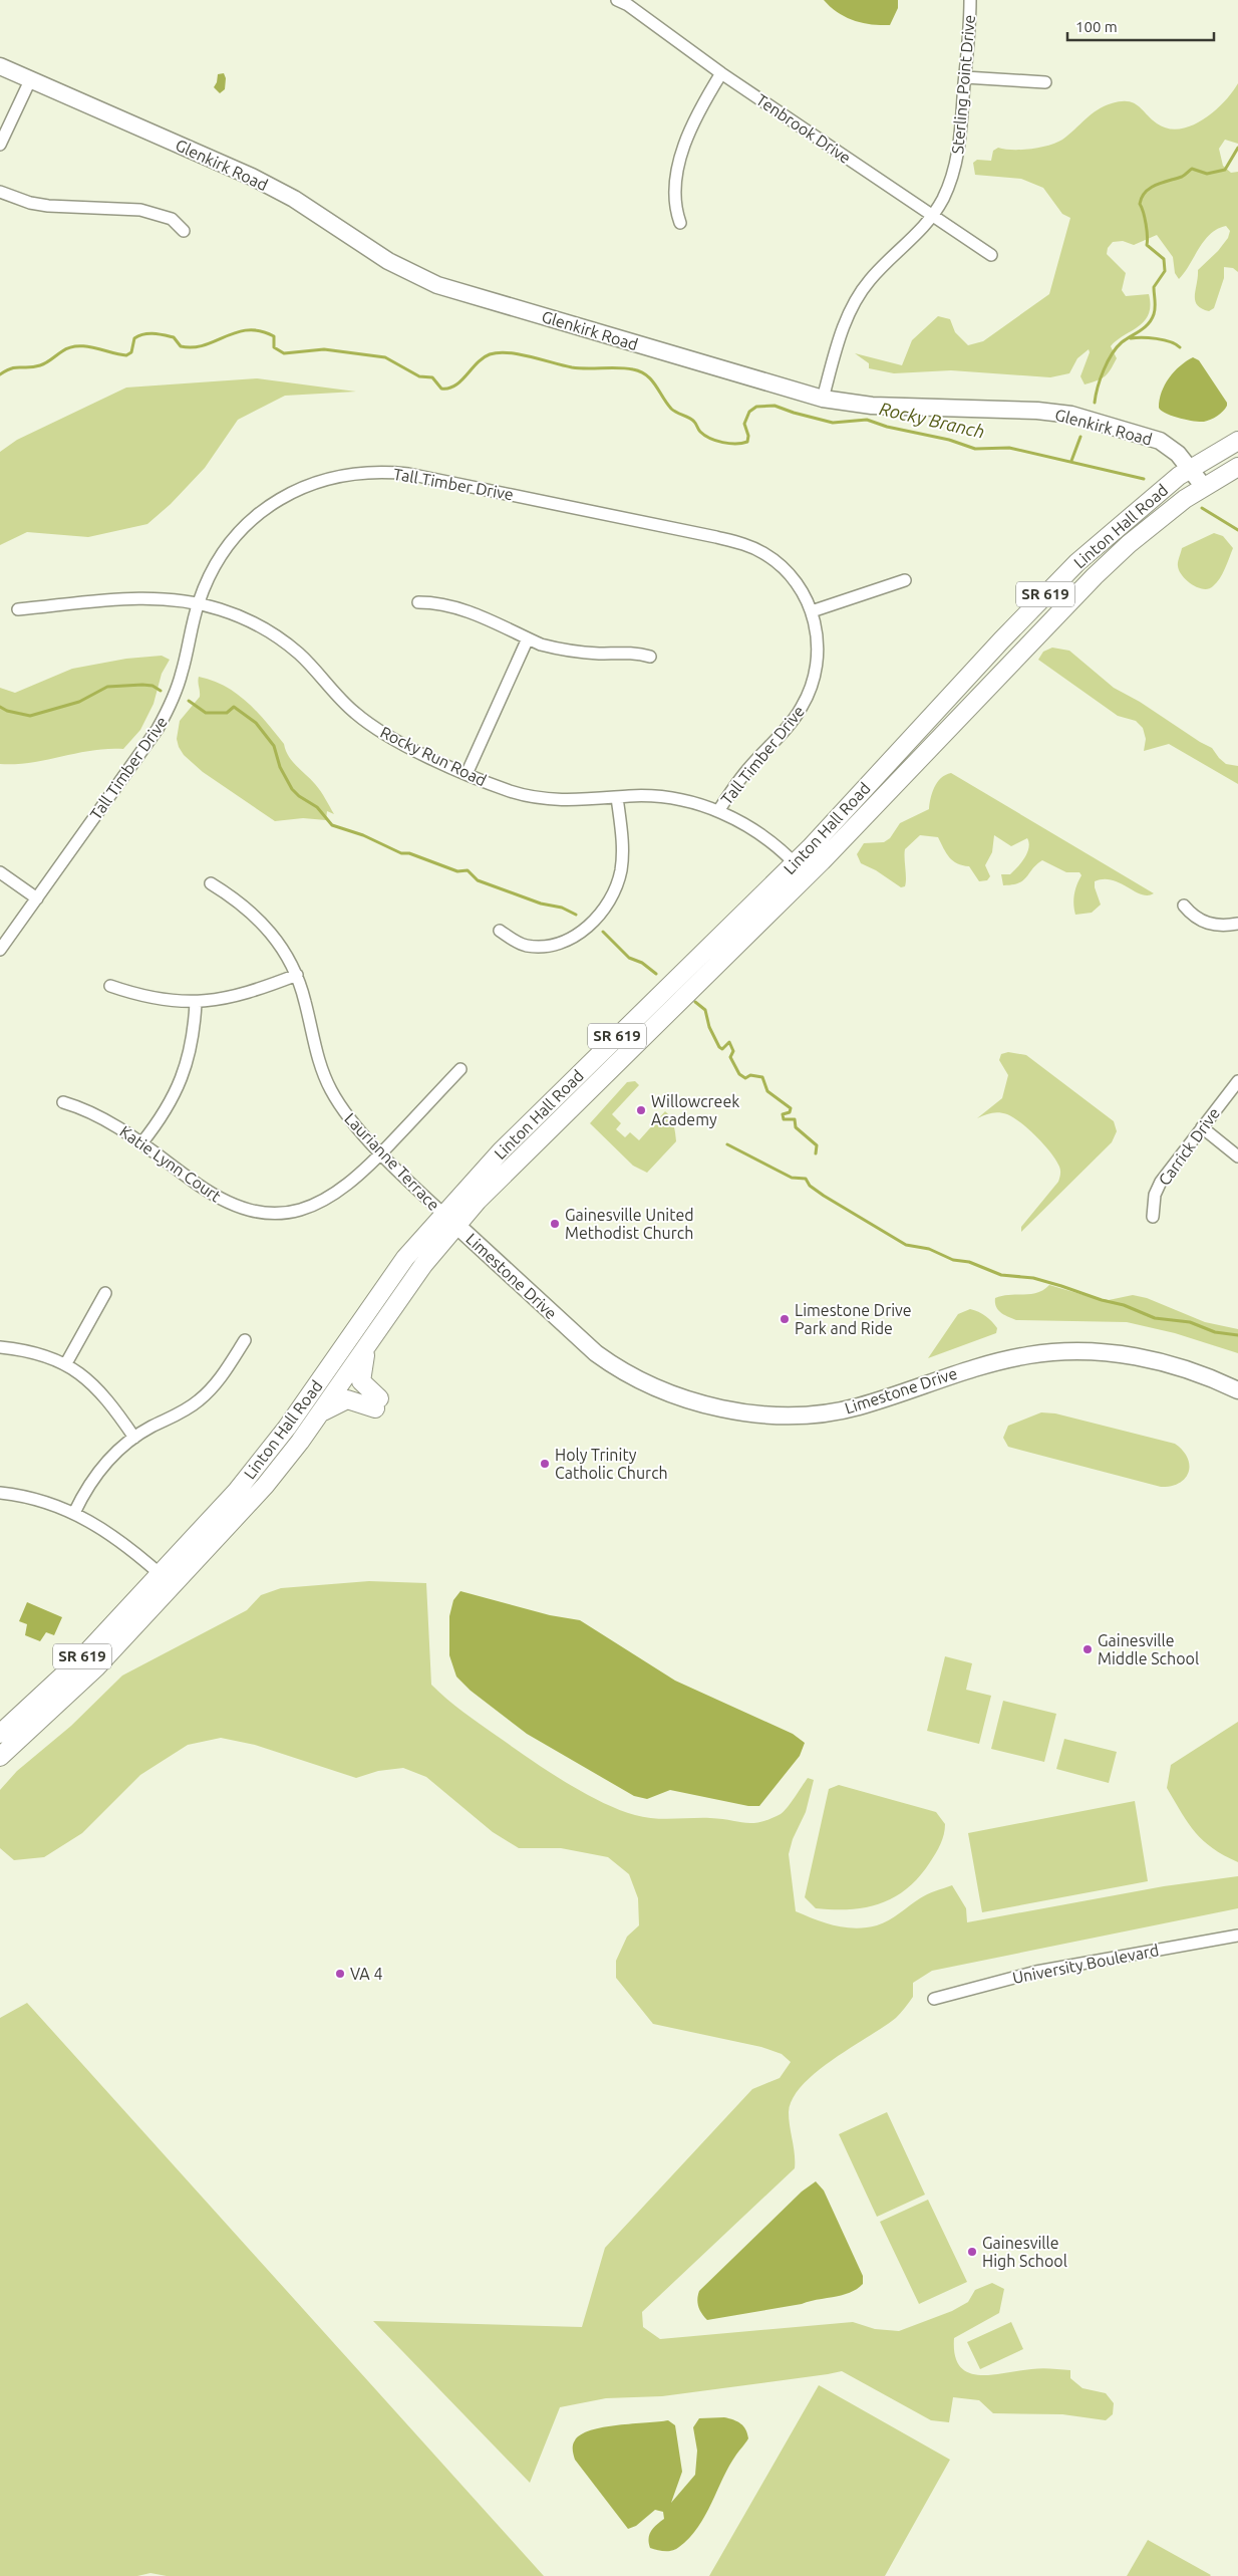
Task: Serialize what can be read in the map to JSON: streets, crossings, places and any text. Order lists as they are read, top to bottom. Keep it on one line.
{"streets":{"main road":["Linton Hall Road","SR 619"],"street":["Sterling Point Drive","Tenbrook Drive","Glenkirk Road","Tall Timber Drive","Rocky Run Road","Carrick Drive","Laurianne Terrace","Katie Lynn Court","Limestone Drive","University Boulevard"]},"crossings":[["Sterling Point Drive","Tenbrook Drive"],["Sterling Point Drive","Glenkirk Road"],["Glenkirk Road","Linton Hall Road"],["Tall Timber Drive","Rocky Run Road"],["Linton Hall Road","Rocky Run Road"],["Linton Hall Road","Laurianne Terrace"],["Linton Hall Road","Limestone Drive"],["Laurianne Terrace","Katie Lynn Court"],["Laurianne Terrace","Limestone Drive"]],"water":["Rocky Branch"],"places":["Willowcreek Academy","Gainesville United Methodist Church","Limestone Drive Park and Ride","Holy Trinity Catholic Church","Gainesville Middle School","VA 4","Gainesville High School"],"scale_bar":"100 m"}
